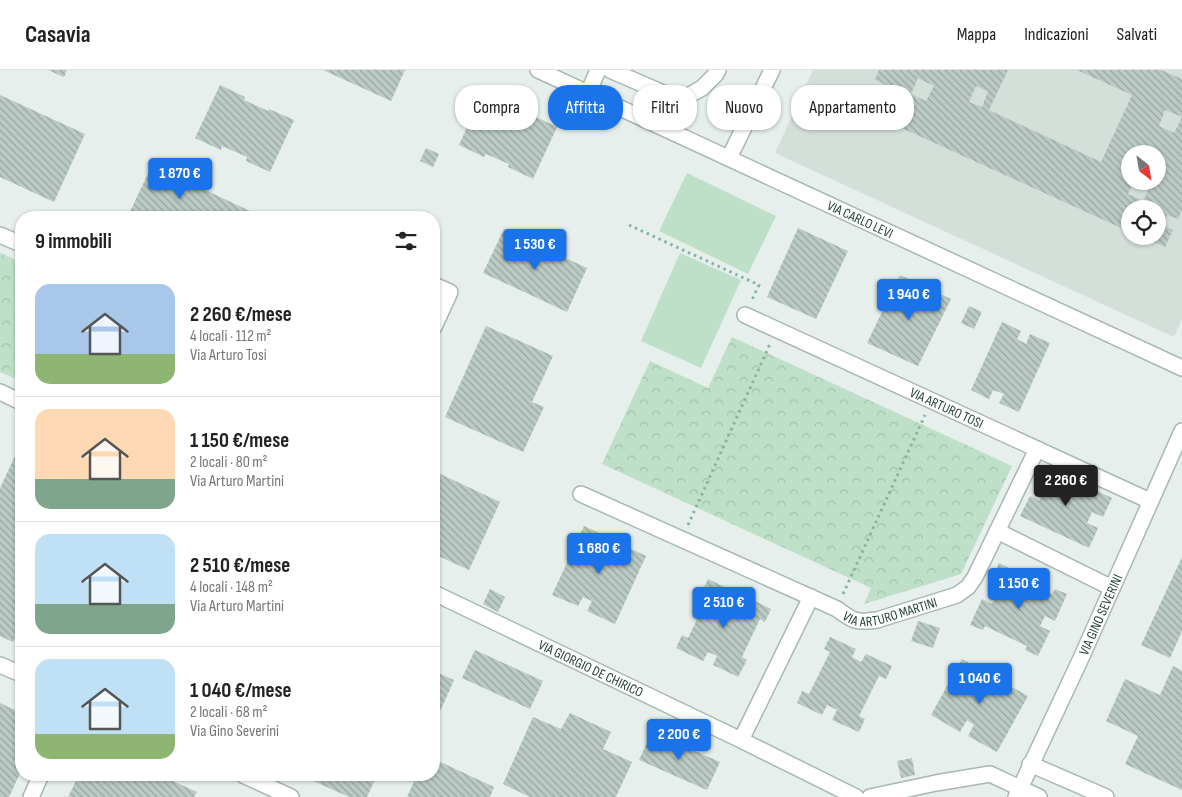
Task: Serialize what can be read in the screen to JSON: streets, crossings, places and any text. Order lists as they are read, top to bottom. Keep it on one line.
{"streets":{"street":["VIA CARLO LEVI","VIA ARTURO TOSI","VIA ARTURO MARTINI","VIA GINO SEVERINI","VIA GIORGIO DE CHIRICO"]},"crossings":[["VIA ARTURO TOSI","VIA ARTURO MARTINI"],["VIA ARTURO TOSI","VIA GINO SEVERINI"]],"north":"bottom right","page":{"header":"Casavia","nav":["Mappa","Indicazioni","Salvati"],"chip":["Compra","Affitta","Filtri","Nuovo","Appartamento"],"price":["1 870 €","1 530 €","1 940 €","2 260 €","1 680 €","1 150 €","2 510 €","1 040 €","2 200 €"],"heading":"9 immobili","list":[{"name":"2 260 €/mese","note":"4 locali · 112 m² · Via Arturo Tosi"},{"name":"1 150 €/mese","note":"2 locali · 80 m² · Via Arturo Martini"},{"name":"2 510 €/mese","note":"4 locali · 148 m² · Via Arturo Martini"},{"name":"1 040 €/mese","note":"2 locali · 68 m² · Via Gino Severini"}]}}
